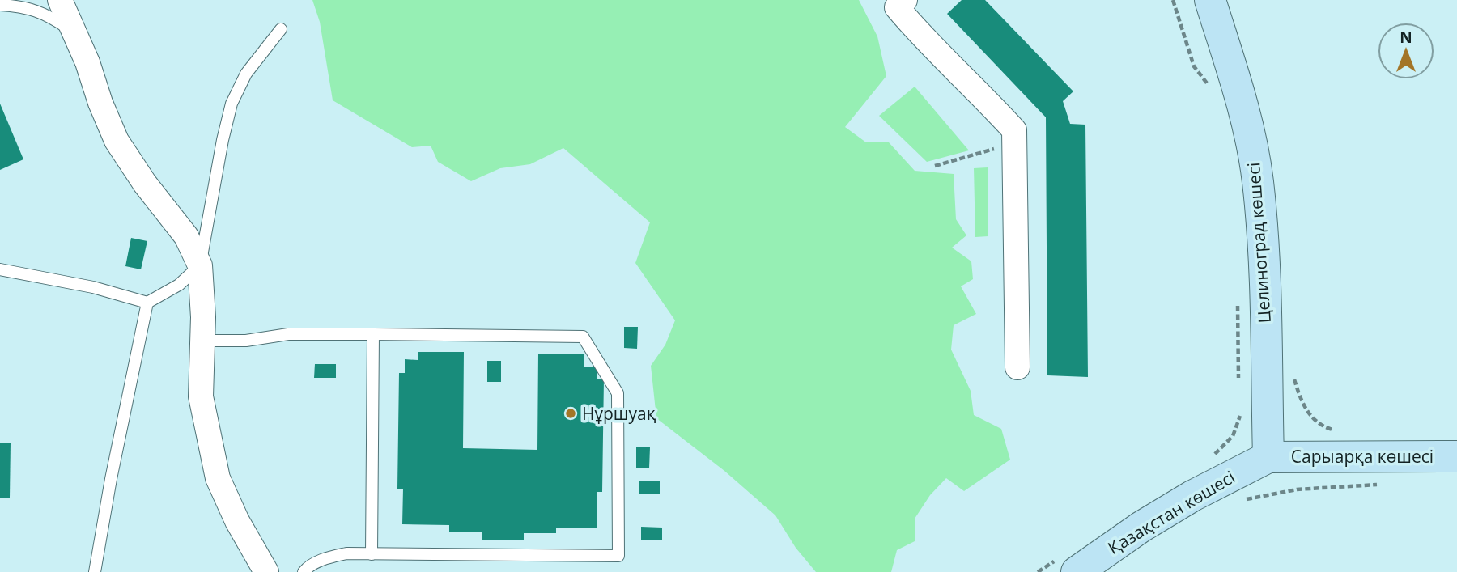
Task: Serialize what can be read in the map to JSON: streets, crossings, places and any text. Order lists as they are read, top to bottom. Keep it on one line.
{"streets":{"street":["Целиноград көшесі","Сарыарқа көшесі","Қазақстан көшесі"]},"crossings":[["Целиноград көшесі","Сарыарқа көшесі"],["Целиноград көшесі","Қазақстан көшесі"],["Сарыарқа көшесі","Қазақстан көшесі"]],"places":["Нұршуақ"],"north":"top"}
